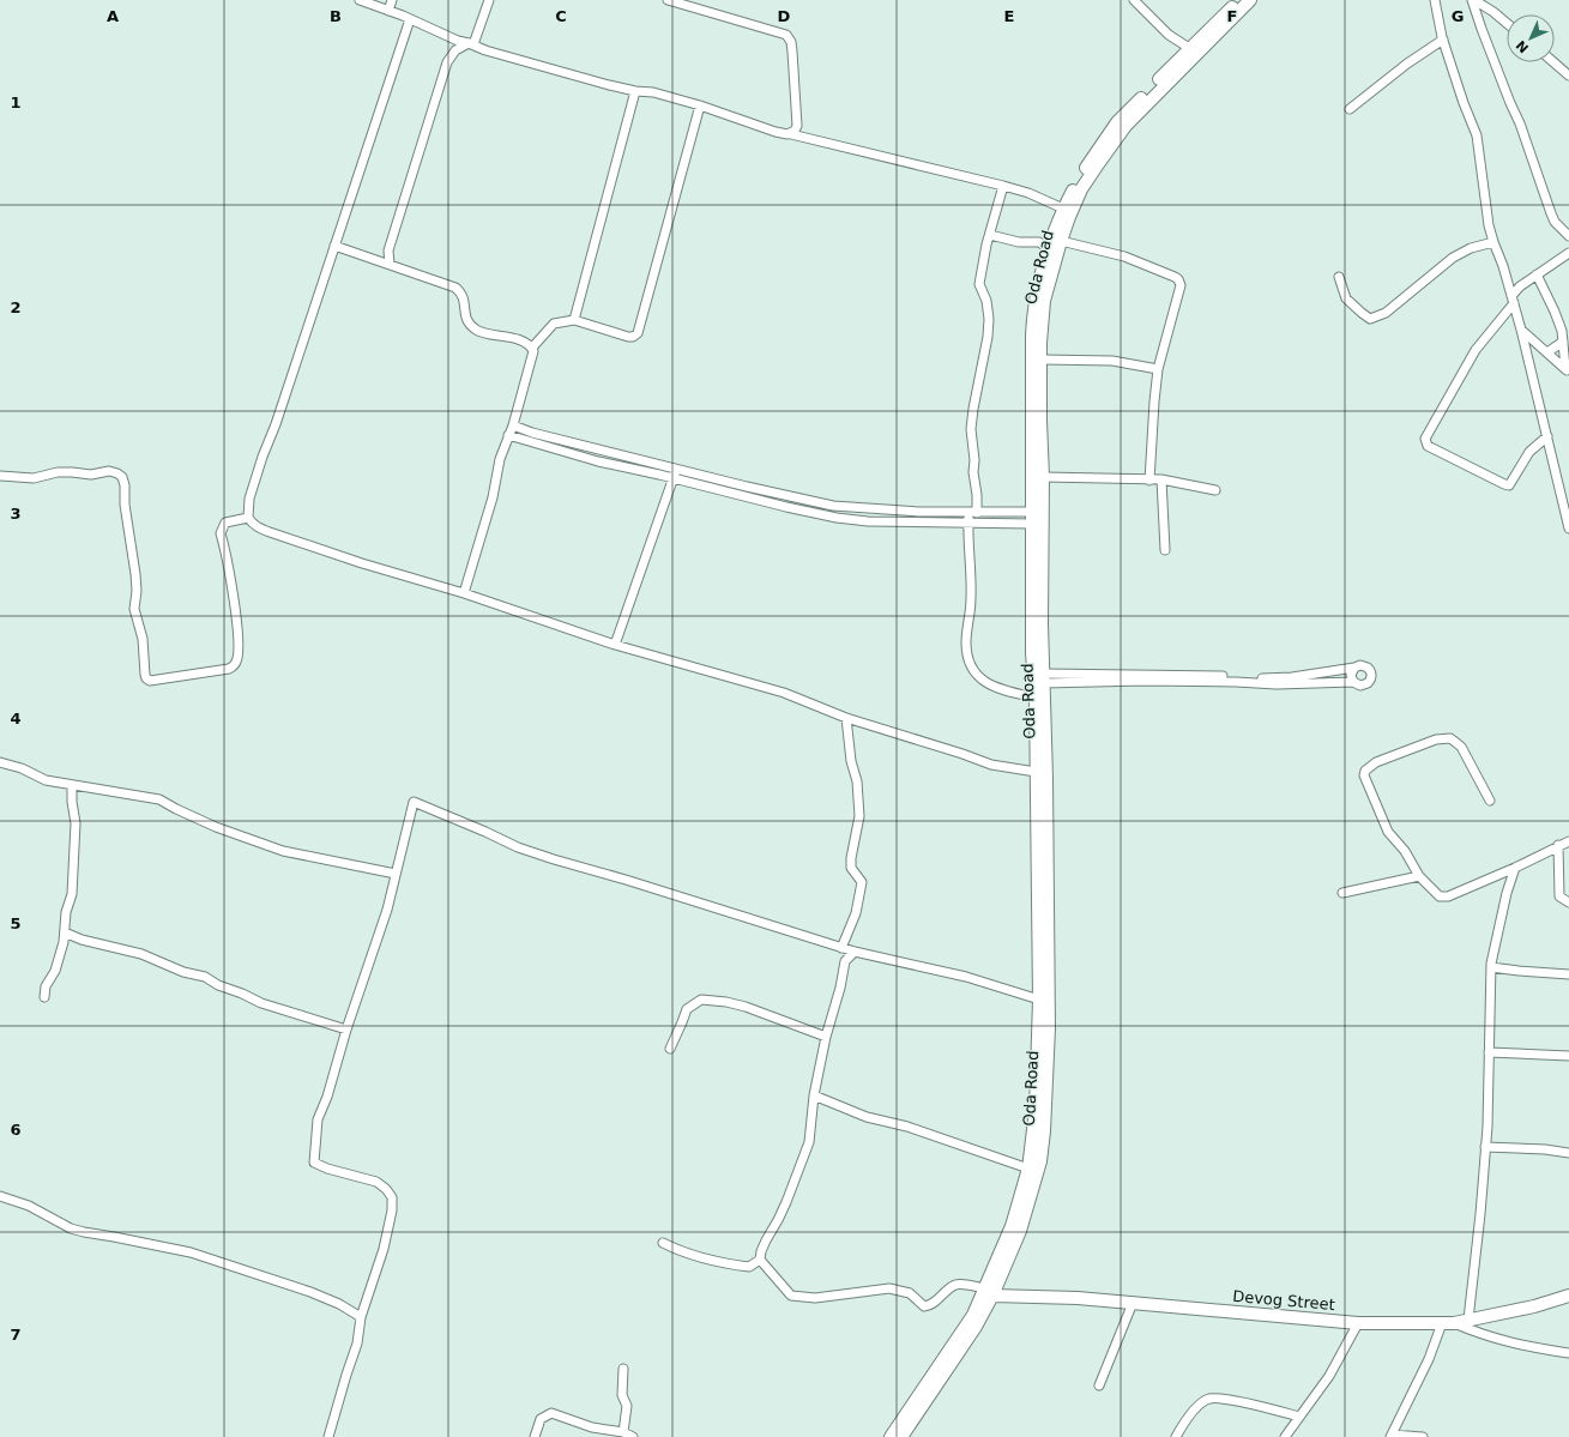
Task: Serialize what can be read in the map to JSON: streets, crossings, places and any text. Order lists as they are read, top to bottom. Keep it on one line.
{"streets":{"street":["Oda Road","Devog Street"]},"crossings":[["Oda Road","Devog Street"]],"north":"bottom left","grid":{"columns":["A","B","C","D","E","F","G"],"rows":["1","2","3","4","5","6","7"]}}
